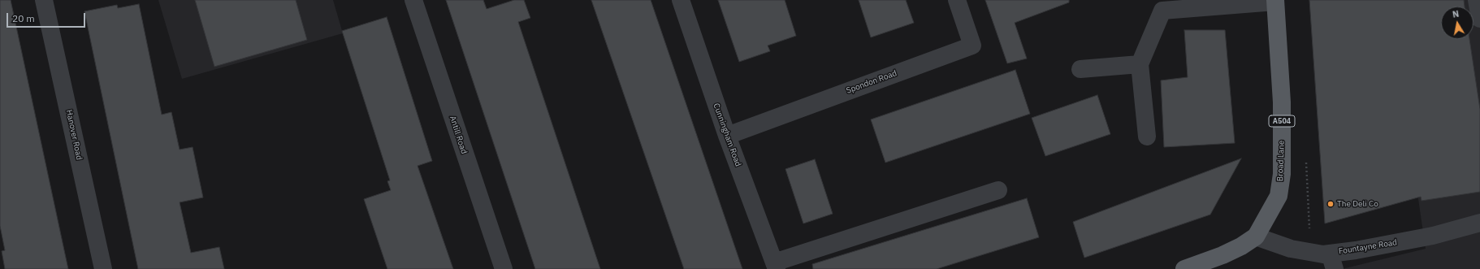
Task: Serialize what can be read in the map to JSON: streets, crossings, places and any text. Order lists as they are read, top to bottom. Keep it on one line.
{"streets":{"main road":["A504","Broad Lane"],"street":["Spondon Road","Hanover Road","Antill Road","Cunningham Road","Fountayne Road"]},"crossings":[["Spondon Road","Cunningham Road"],["Broad Lane","Fountayne Road"]],"places":["The Deli Co"],"scale_bar":"20 m","north":"top"}
